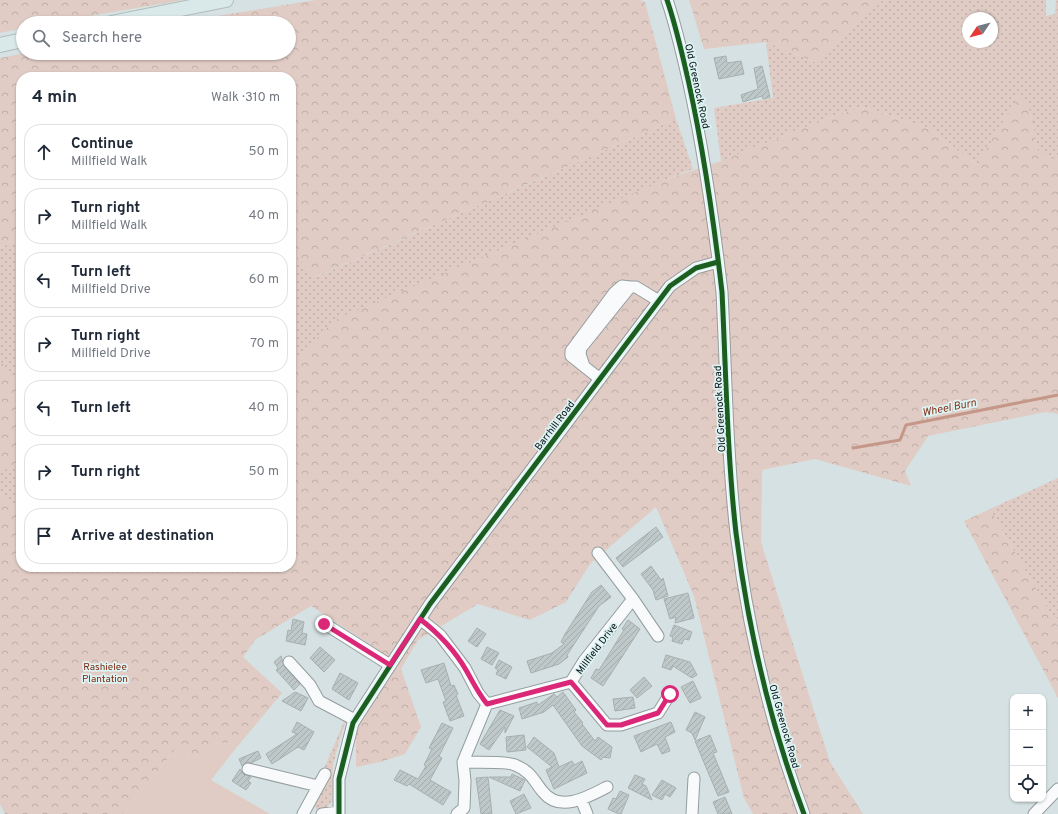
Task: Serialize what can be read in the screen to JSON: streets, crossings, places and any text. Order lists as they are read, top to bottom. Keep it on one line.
{"streets":{"street":["Old Greenock Road","Barrhill Road","Millfield Drive"]},"crossings":[["Old Greenock Road","Barrhill Road"]],"water":["Wheel Burn"],"parks":["Rashielee Plantation"],"north":"bottom left","page":{"search":"Search here","heading":["4 min","Walk · 310 m"],"list":[["Continue","Millfield Walk","50 m"],["Turn right","Millfield Walk","40 m"],["Turn left","Millfield Drive","60 m"],["Turn right","Millfield Drive","70 m"],["Turn left","40 m"],["Turn right","50 m"],"Arrive at destination"],"map_buttons":["+","−"]}}
